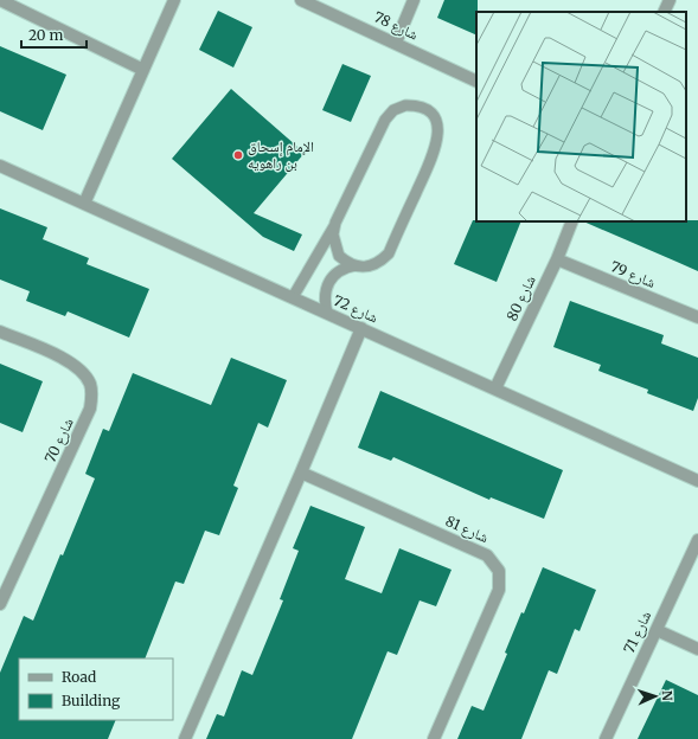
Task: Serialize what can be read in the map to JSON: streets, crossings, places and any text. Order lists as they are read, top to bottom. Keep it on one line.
{"streets":{"street":["شارع 78","شارع 79","شارع 80","شارع 72","شارع 70","شارع 81","شارع 71"]},"crossings":[["شارع 79","شارع 80"],["شارع 80","شارع 72"]],"places":["الإمام إسحاق بن راهويه"],"legend":["Road","Building"],"scale_bar":"20 m","north":"right"}
